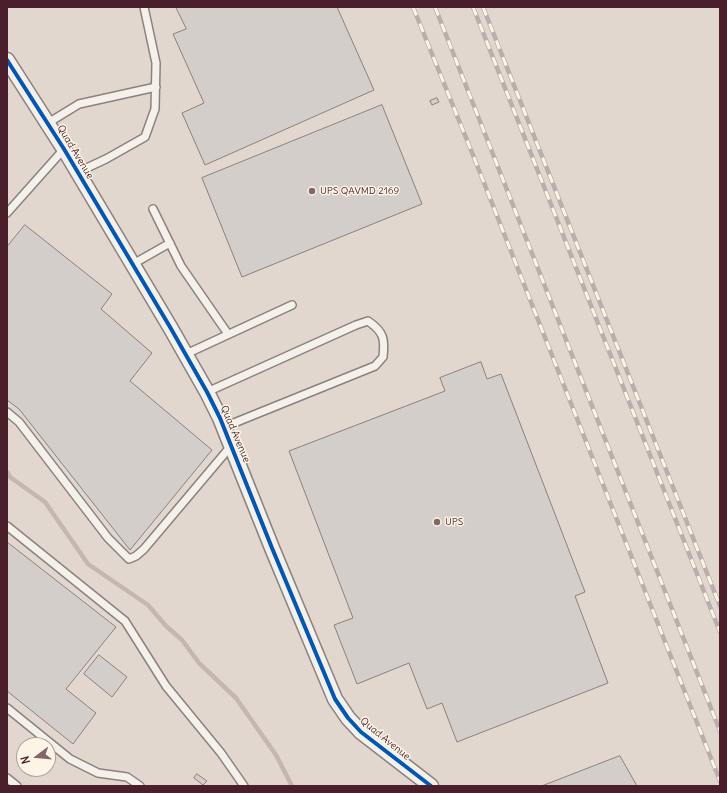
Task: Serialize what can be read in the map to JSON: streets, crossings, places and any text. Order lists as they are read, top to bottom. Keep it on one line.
{"streets":{"street":["Quad Avenue"]},"places":["UPS QAVMD 2169","UPS"],"north":"left"}
